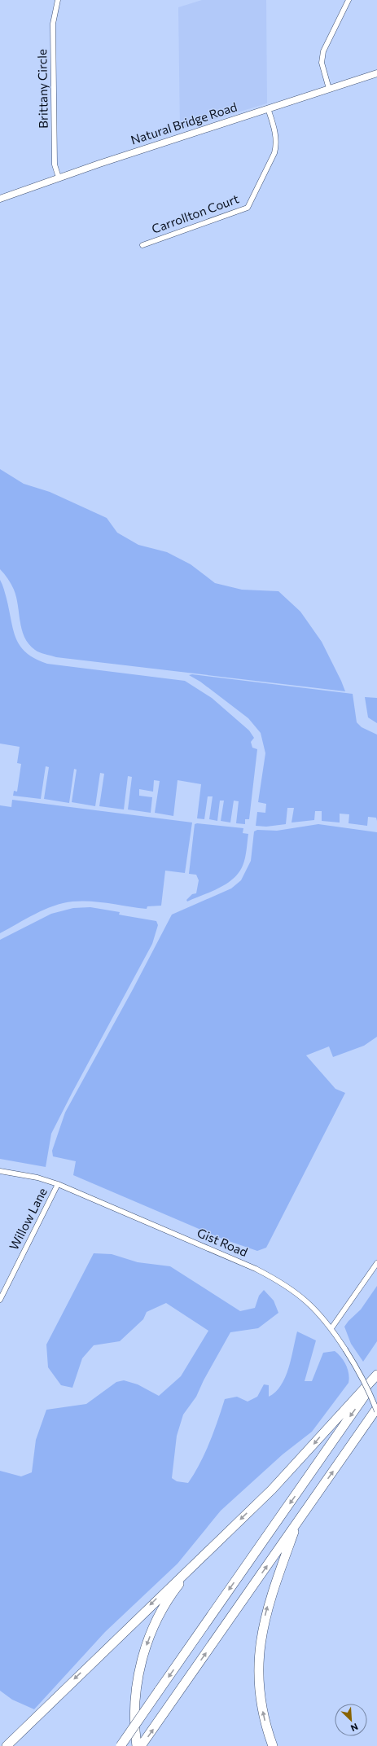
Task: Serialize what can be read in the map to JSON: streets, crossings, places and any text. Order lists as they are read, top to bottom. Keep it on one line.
{"streets":{"main road":["Natural Bridge Road"],"street":["Brittany Circle","Carrollton Court","Willow Lane","Gist Road"]},"crossings":[["Brittany Circle","Natural Bridge Road"],["Natural Bridge Road","Carrollton Court"],["Willow Lane","Gist Road"]],"north":"bottom right"}
